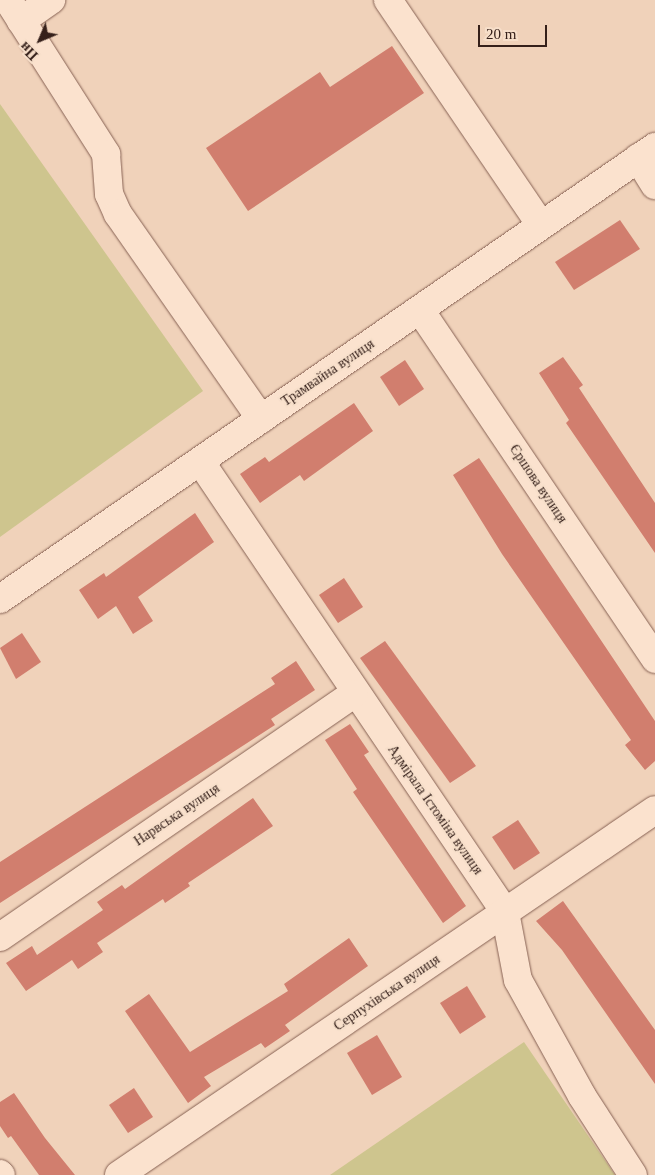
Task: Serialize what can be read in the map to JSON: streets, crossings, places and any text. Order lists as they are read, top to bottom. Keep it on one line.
{"streets":{"street":["Трамвайна вулиця","Єршова вулиця","Адмірала Істоміна вулиця","Нарвська вулиця","Серпухівська вулиця"]},"crossings":[["Трамвайна вулиця","Єршова вулиця"],["Трамвайна вулиця","Адмірала Істоміна вулиця"],["Адмірала Істоміна вулиця","Нарвська вулиця"],["Адмірала Істоміна вулиця","Серпухівська вулиця"]],"scale_bar":"20 m","north":"bottom left"}
